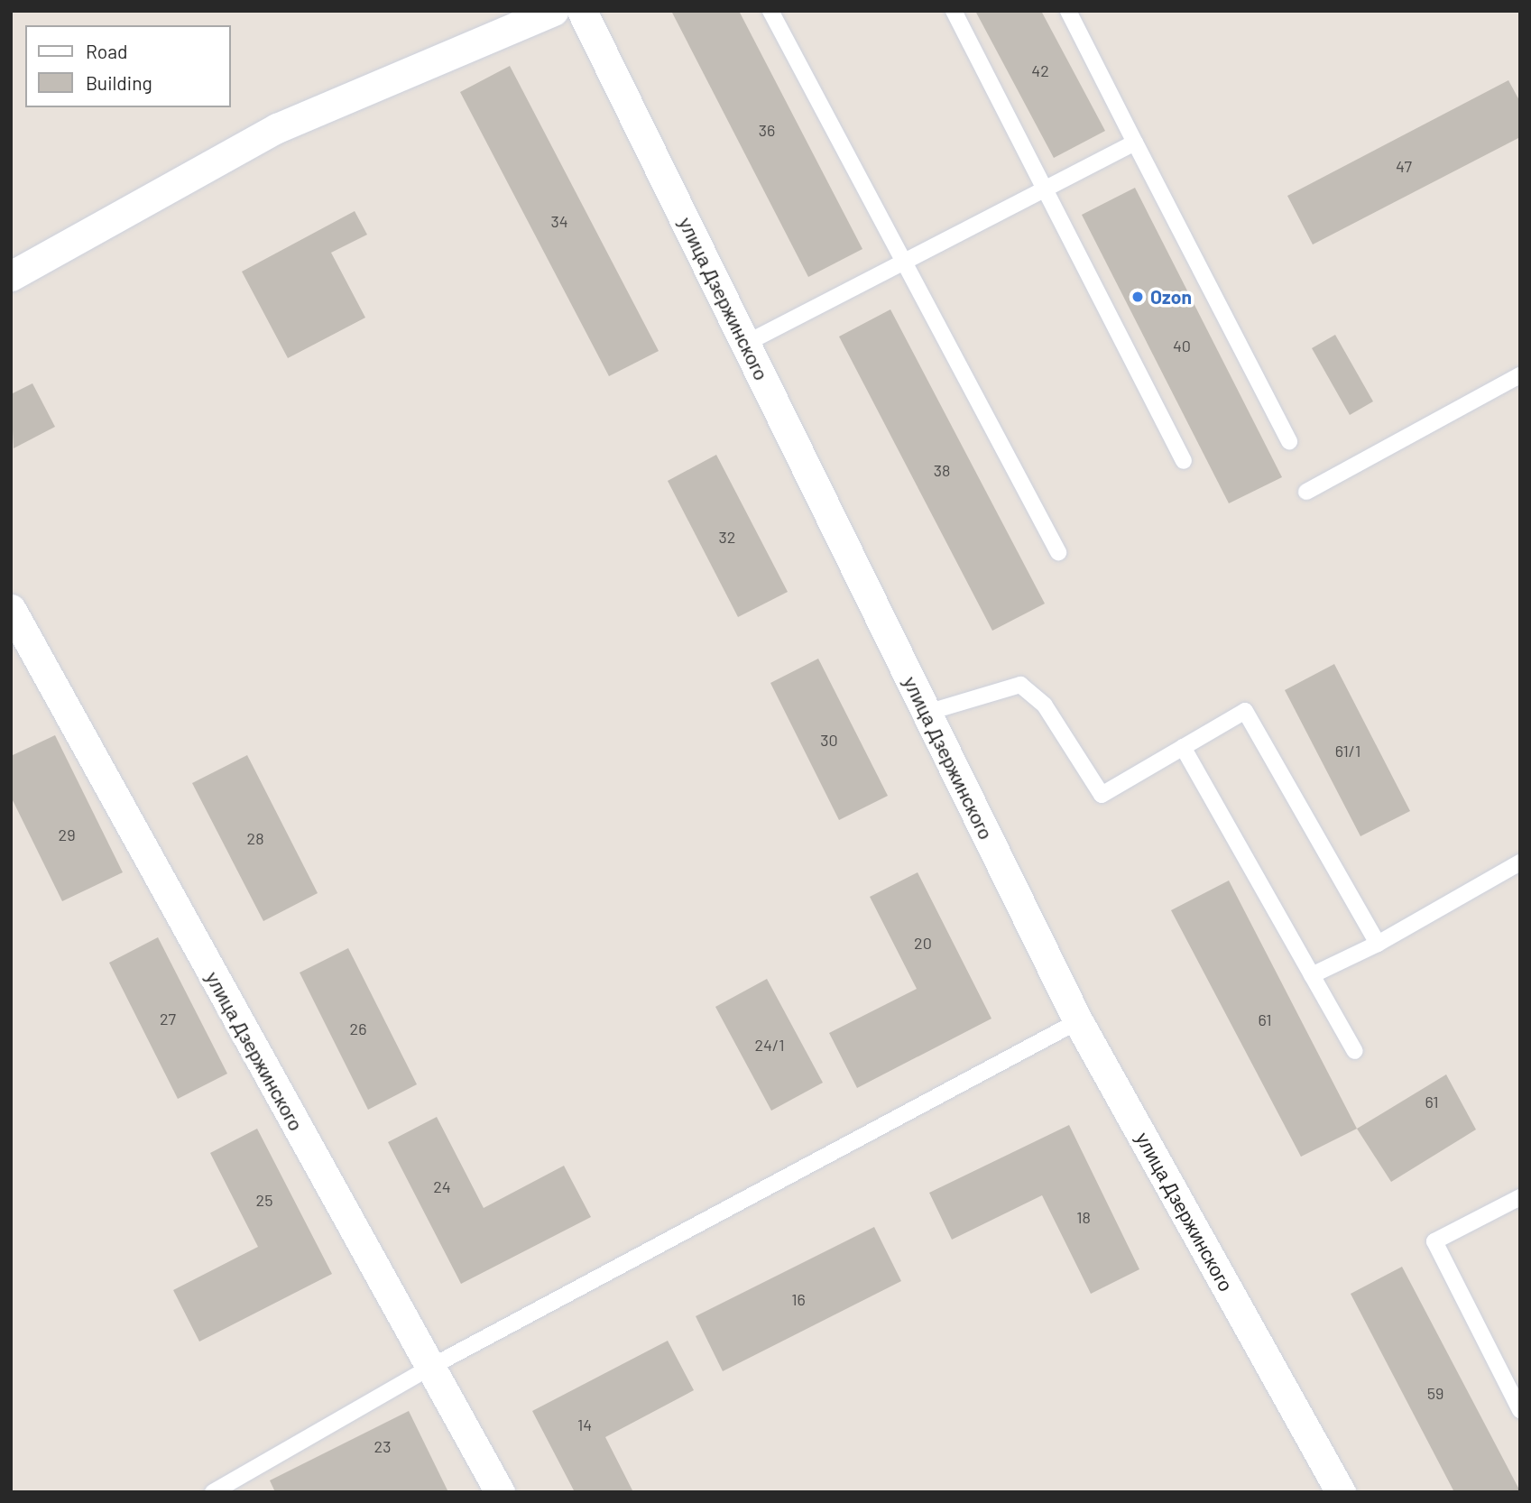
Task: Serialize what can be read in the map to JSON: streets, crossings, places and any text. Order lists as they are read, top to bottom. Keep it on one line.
{"streets":{"street":["улица Дзержинского"]},"places":["Ozon"],"house_numbers":["42","36","47","34","40","38","32","30","61/1","29","28","20","27","61","26","24/1","61","24","25","18","16","59","14","23"],"legend":["Road","Building"]}
